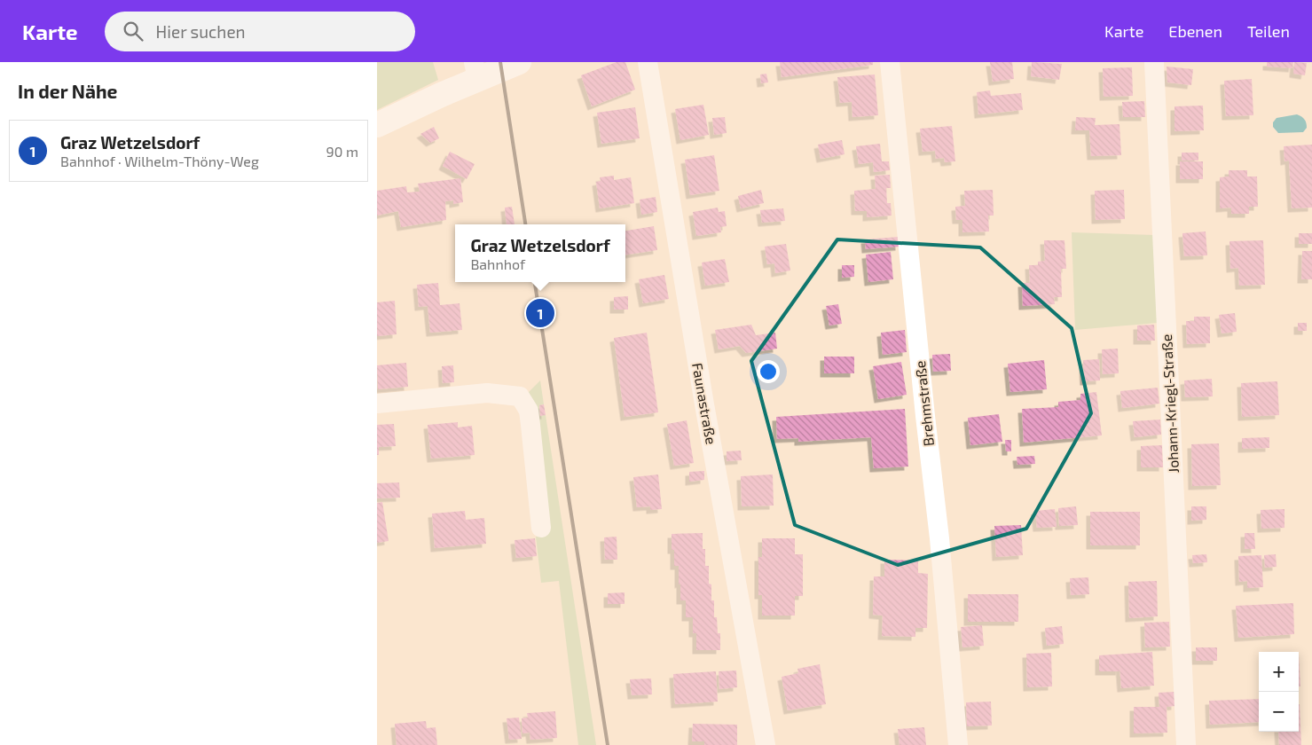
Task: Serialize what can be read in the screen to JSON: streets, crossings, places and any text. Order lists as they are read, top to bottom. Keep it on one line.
{"streets":{"street":["Faunastraße","Brehmstraße","Johann-Kriegl-Straße"]},"page":{"header":"Karte","search":"Hier suchen","nav":["Karte","Ebenen","Teilen"],"heading":"In der Nähe","list":[{"mark":"1","name":"Graz Wetzelsdorf","note":"Bahnhof · Wilhelm-Thöny-Weg","value":"90 m"}],"popup":["Graz Wetzelsdorf","Bahnhof"],"pins":"1","map_buttons":["+","−"]}}
